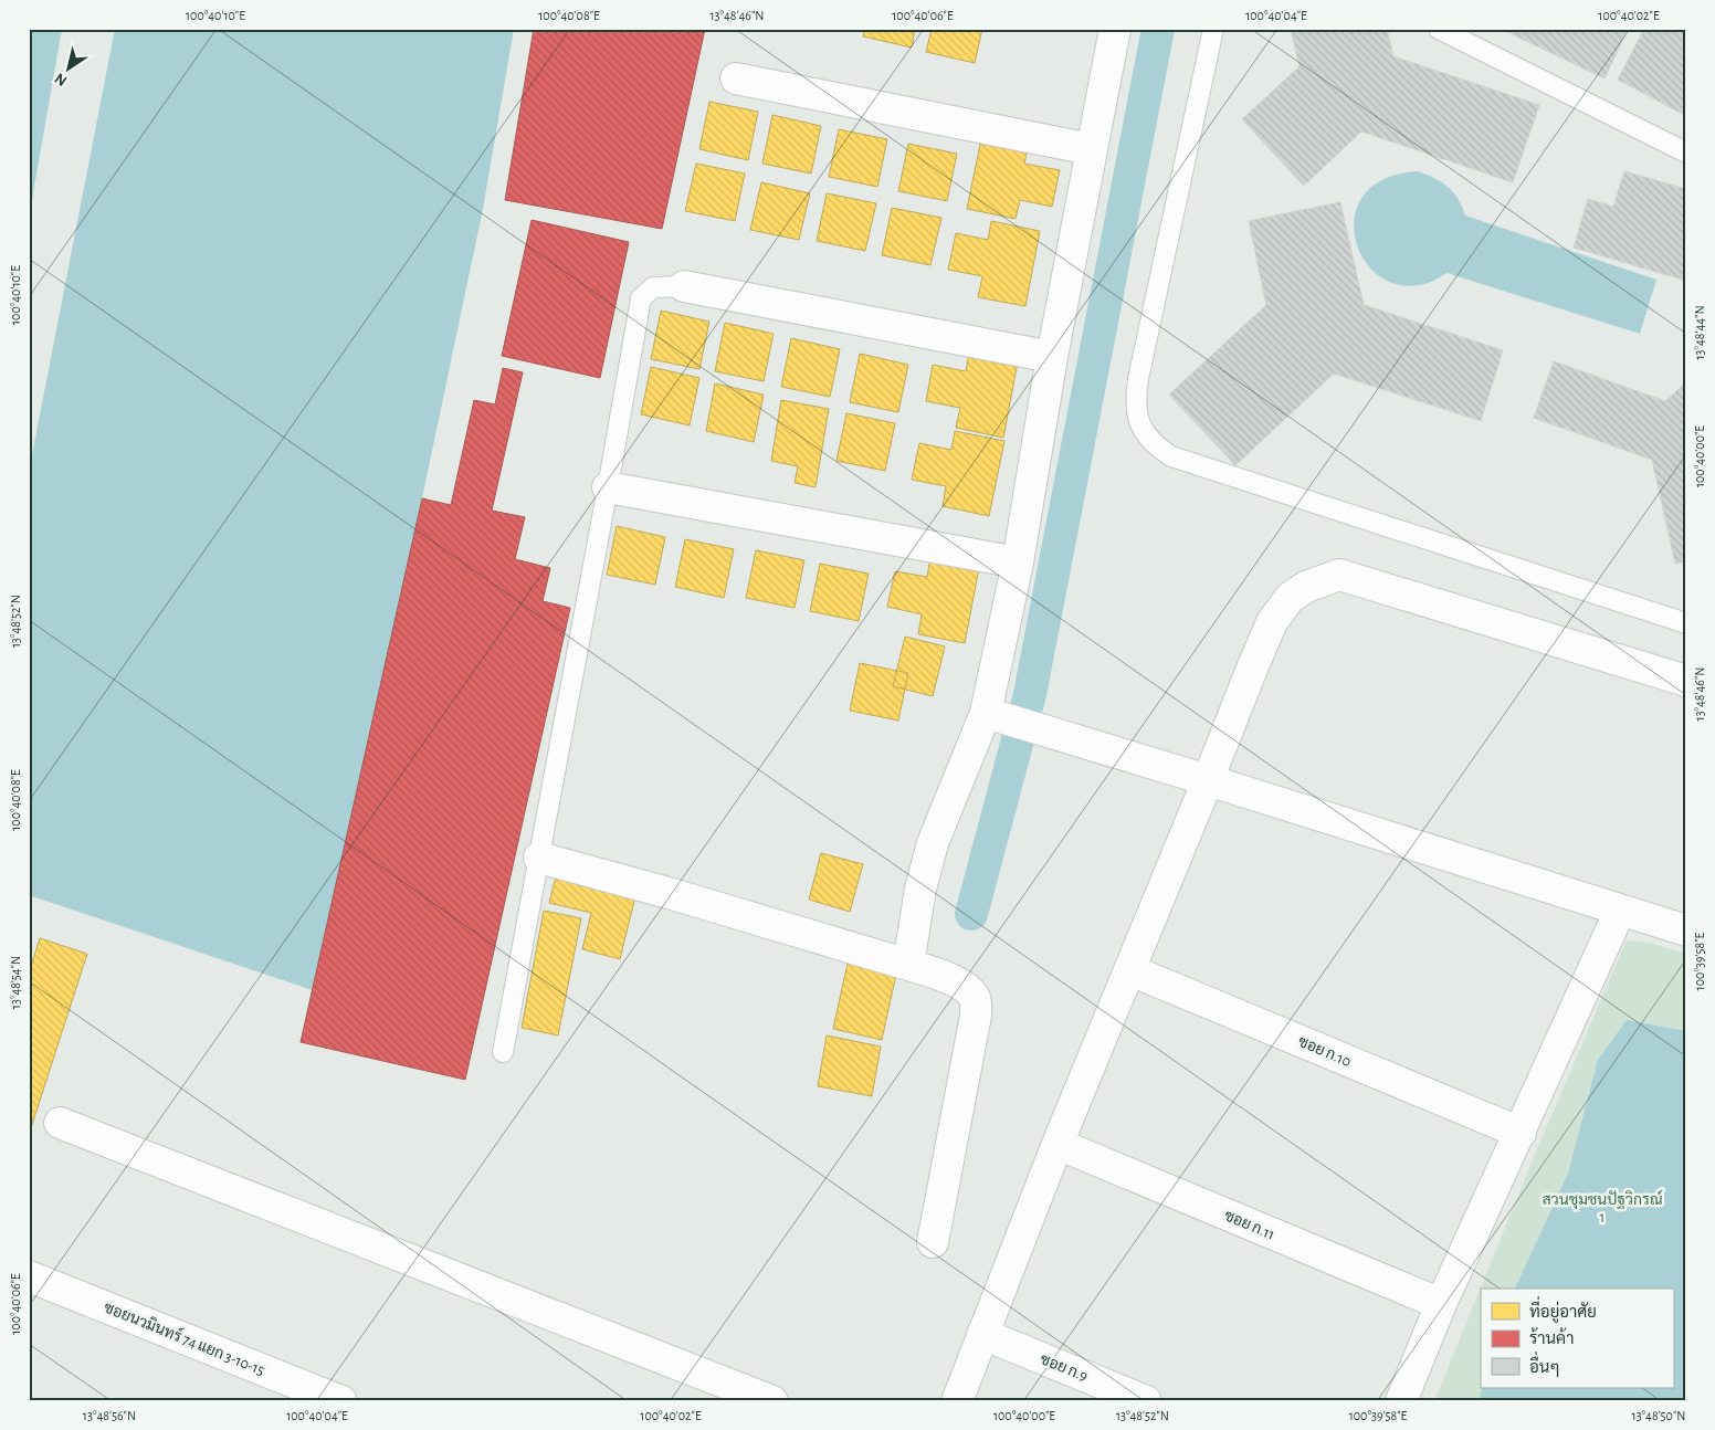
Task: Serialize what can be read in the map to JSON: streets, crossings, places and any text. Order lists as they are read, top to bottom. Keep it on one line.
{"streets":{"street":["ซอย ก.10","ซอย ก.11","ซอยนวมินทร์ 74 แยก 3-10-15","ซอย ก.9"]},"parks":["สวนชุมชนปัฐวิกรณ์ 1"],"legend":["ที่อยู่อาศัย","ร้านค้า","อื่นๆ"],"north":"bottom left","coordinates":["100°40'10\"E","100°40'08\"E","13°48'46\"N","100°40'06\"E","100°40'04\"E","100°40'02\"E","13°48'44\"N","100°40'00\"E","13°48'52\"N","100°39'58\"E","13°48'54\"N","13°48'56\"N","13°48'50\"N"]}
